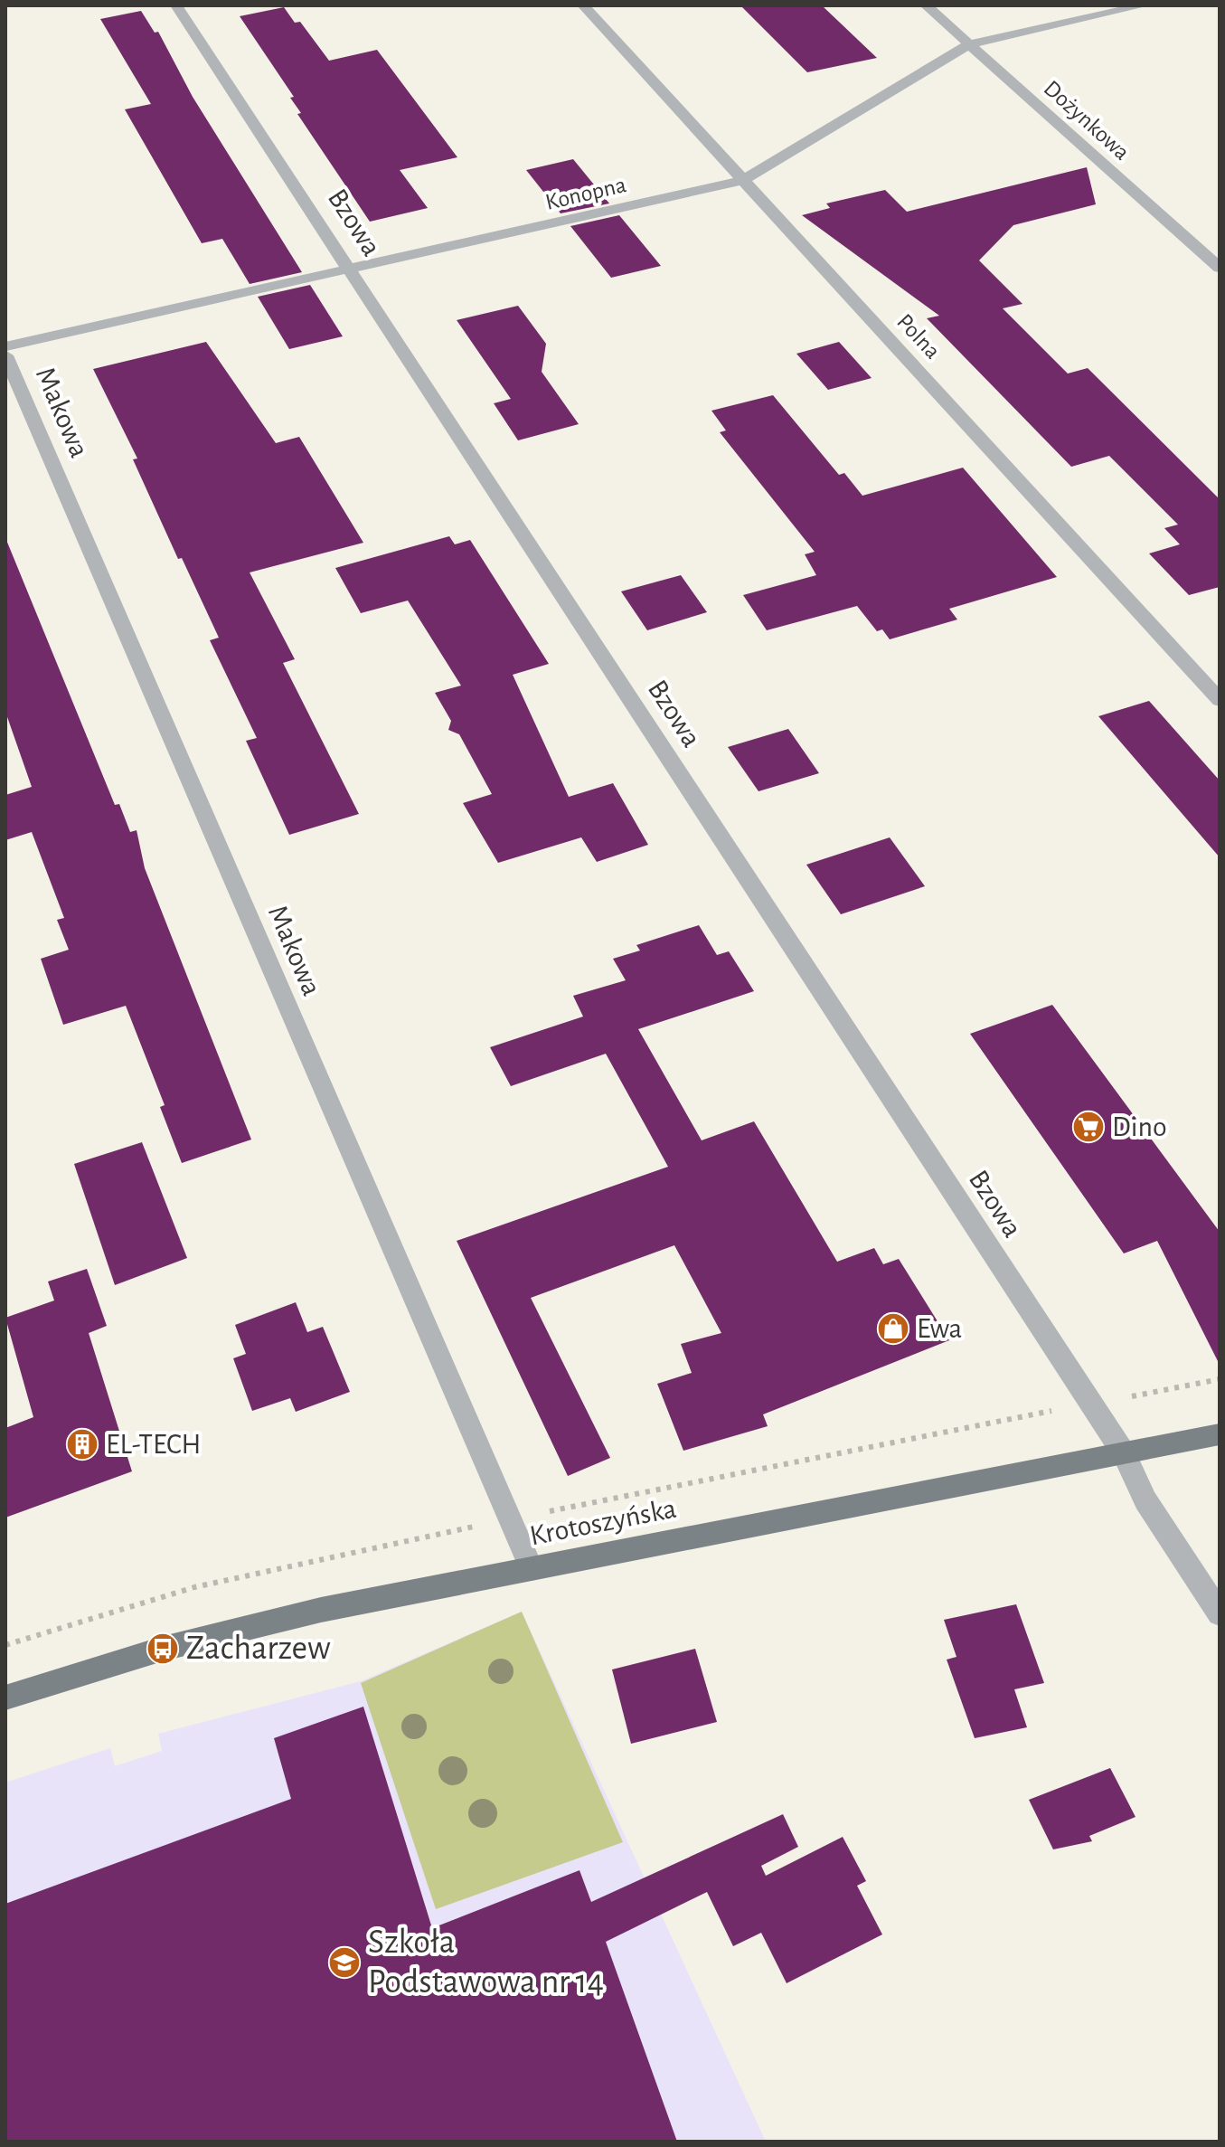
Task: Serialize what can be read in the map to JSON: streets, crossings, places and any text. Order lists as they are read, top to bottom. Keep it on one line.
{"streets":{"main road":["Krotoszyńska"],"street":["Dożynkowa","Konopna","Bzowa","Polna","Makowa"]},"crossings":[["Dożynkowa","Konopna"],["Konopna","Bzowa"],["Konopna","Polna"],["Bzowa","Krotoszyńska"],["Makowa","Krotoszyńska"]],"places":{"supermarket":["Dino"],"shop":["Ewa"],"building":["EL-TECH"],"bus stop":["Zacharzew"],"school or university":["Szkoła Podstawowa nr 14"]}}
